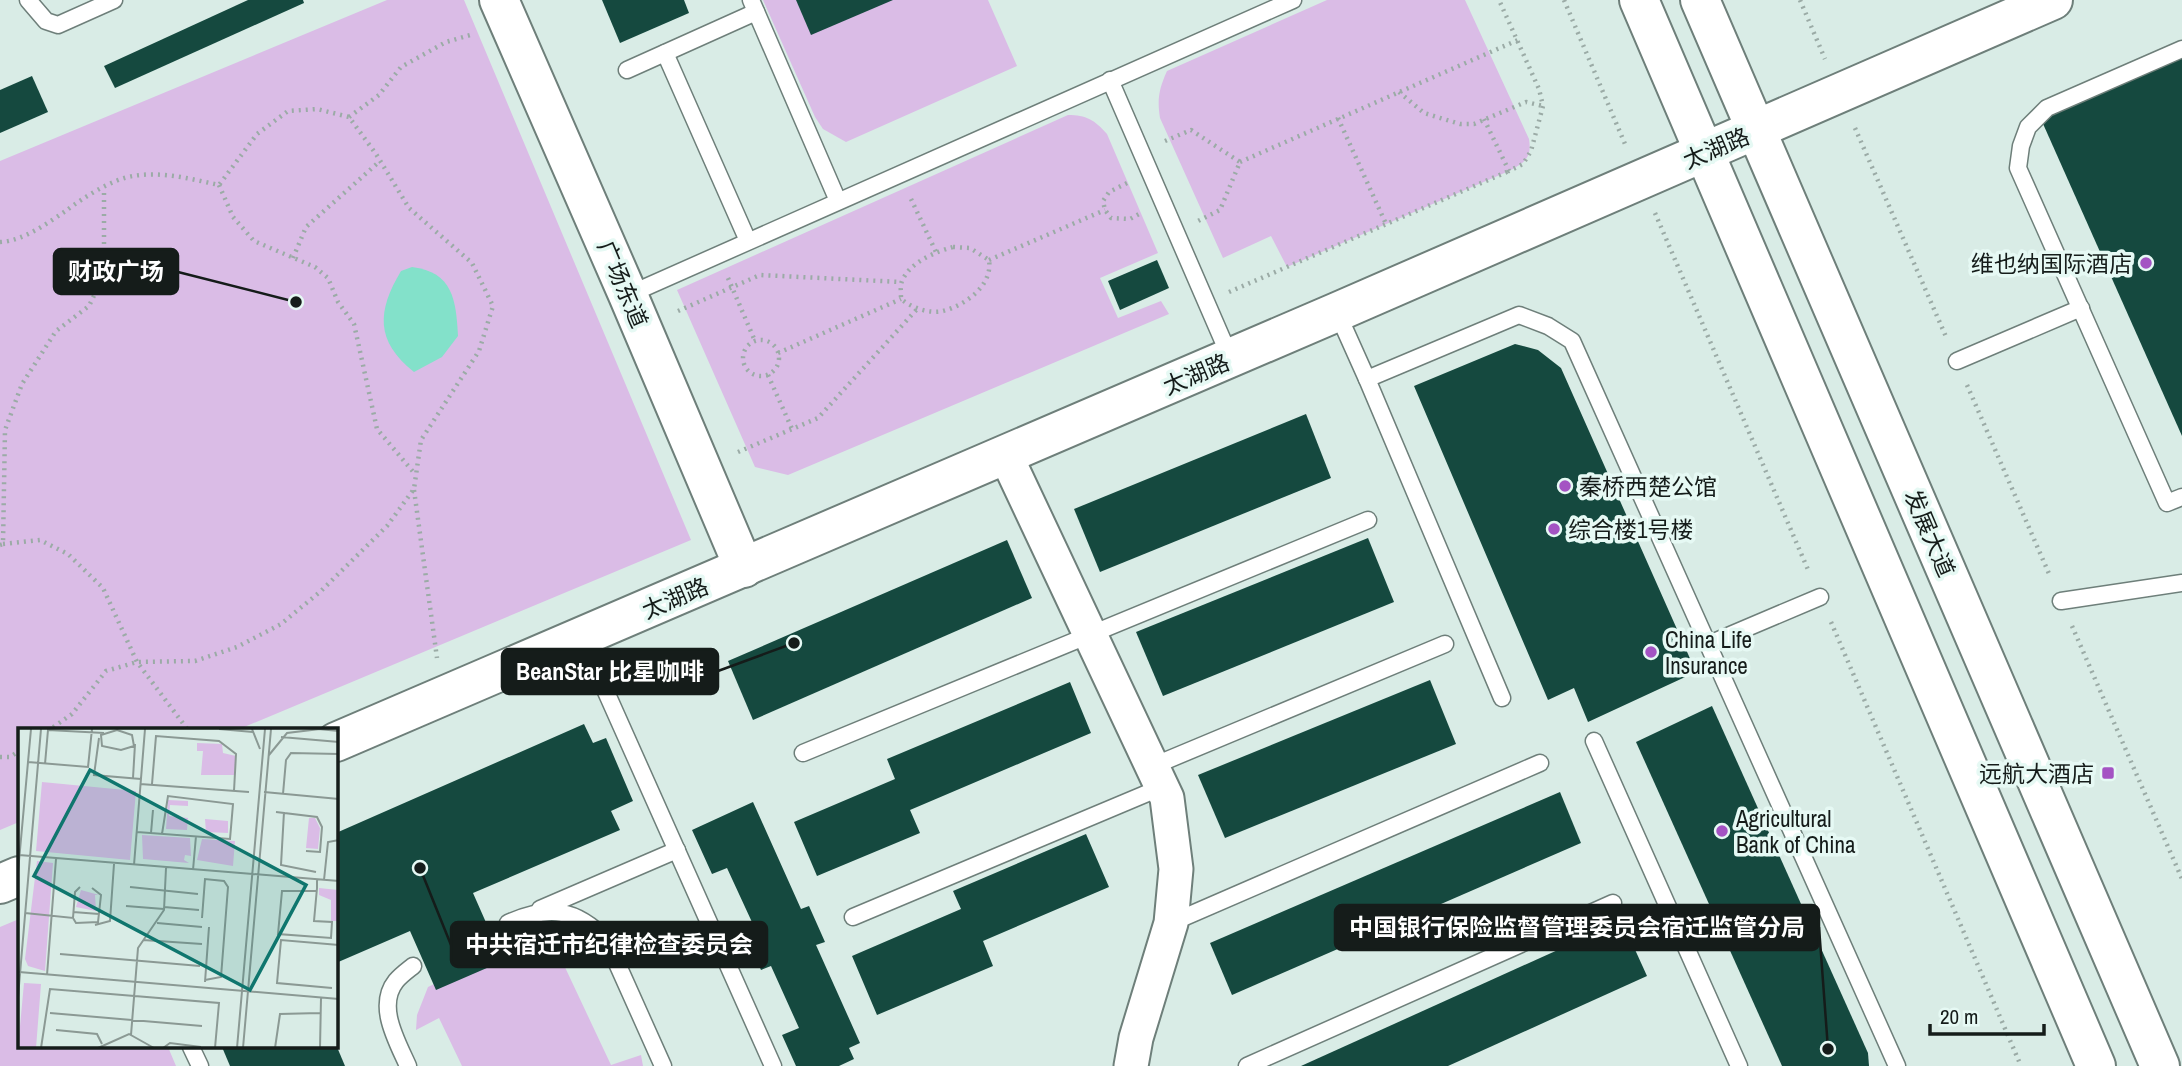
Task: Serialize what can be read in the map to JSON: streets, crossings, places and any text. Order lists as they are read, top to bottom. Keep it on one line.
{"streets":{"street":["太湖路","广场东道","发展大道"]},"crossings":[["太湖路","广场东道"],["太湖路","发展大道"]],"places":{"other":["维也纳国际酒店","财政广场","秦桥西楚公馆","综合楼1号楼","BeanStar 比星咖啡","China Life Insurance","Agricultural Bank of China","中共宿迁市纪律检查委员会","中国银行保险监督管理委员会宿迁监管分局"],"transit":["远航大酒店"]},"scale_bar":"20 m"}
